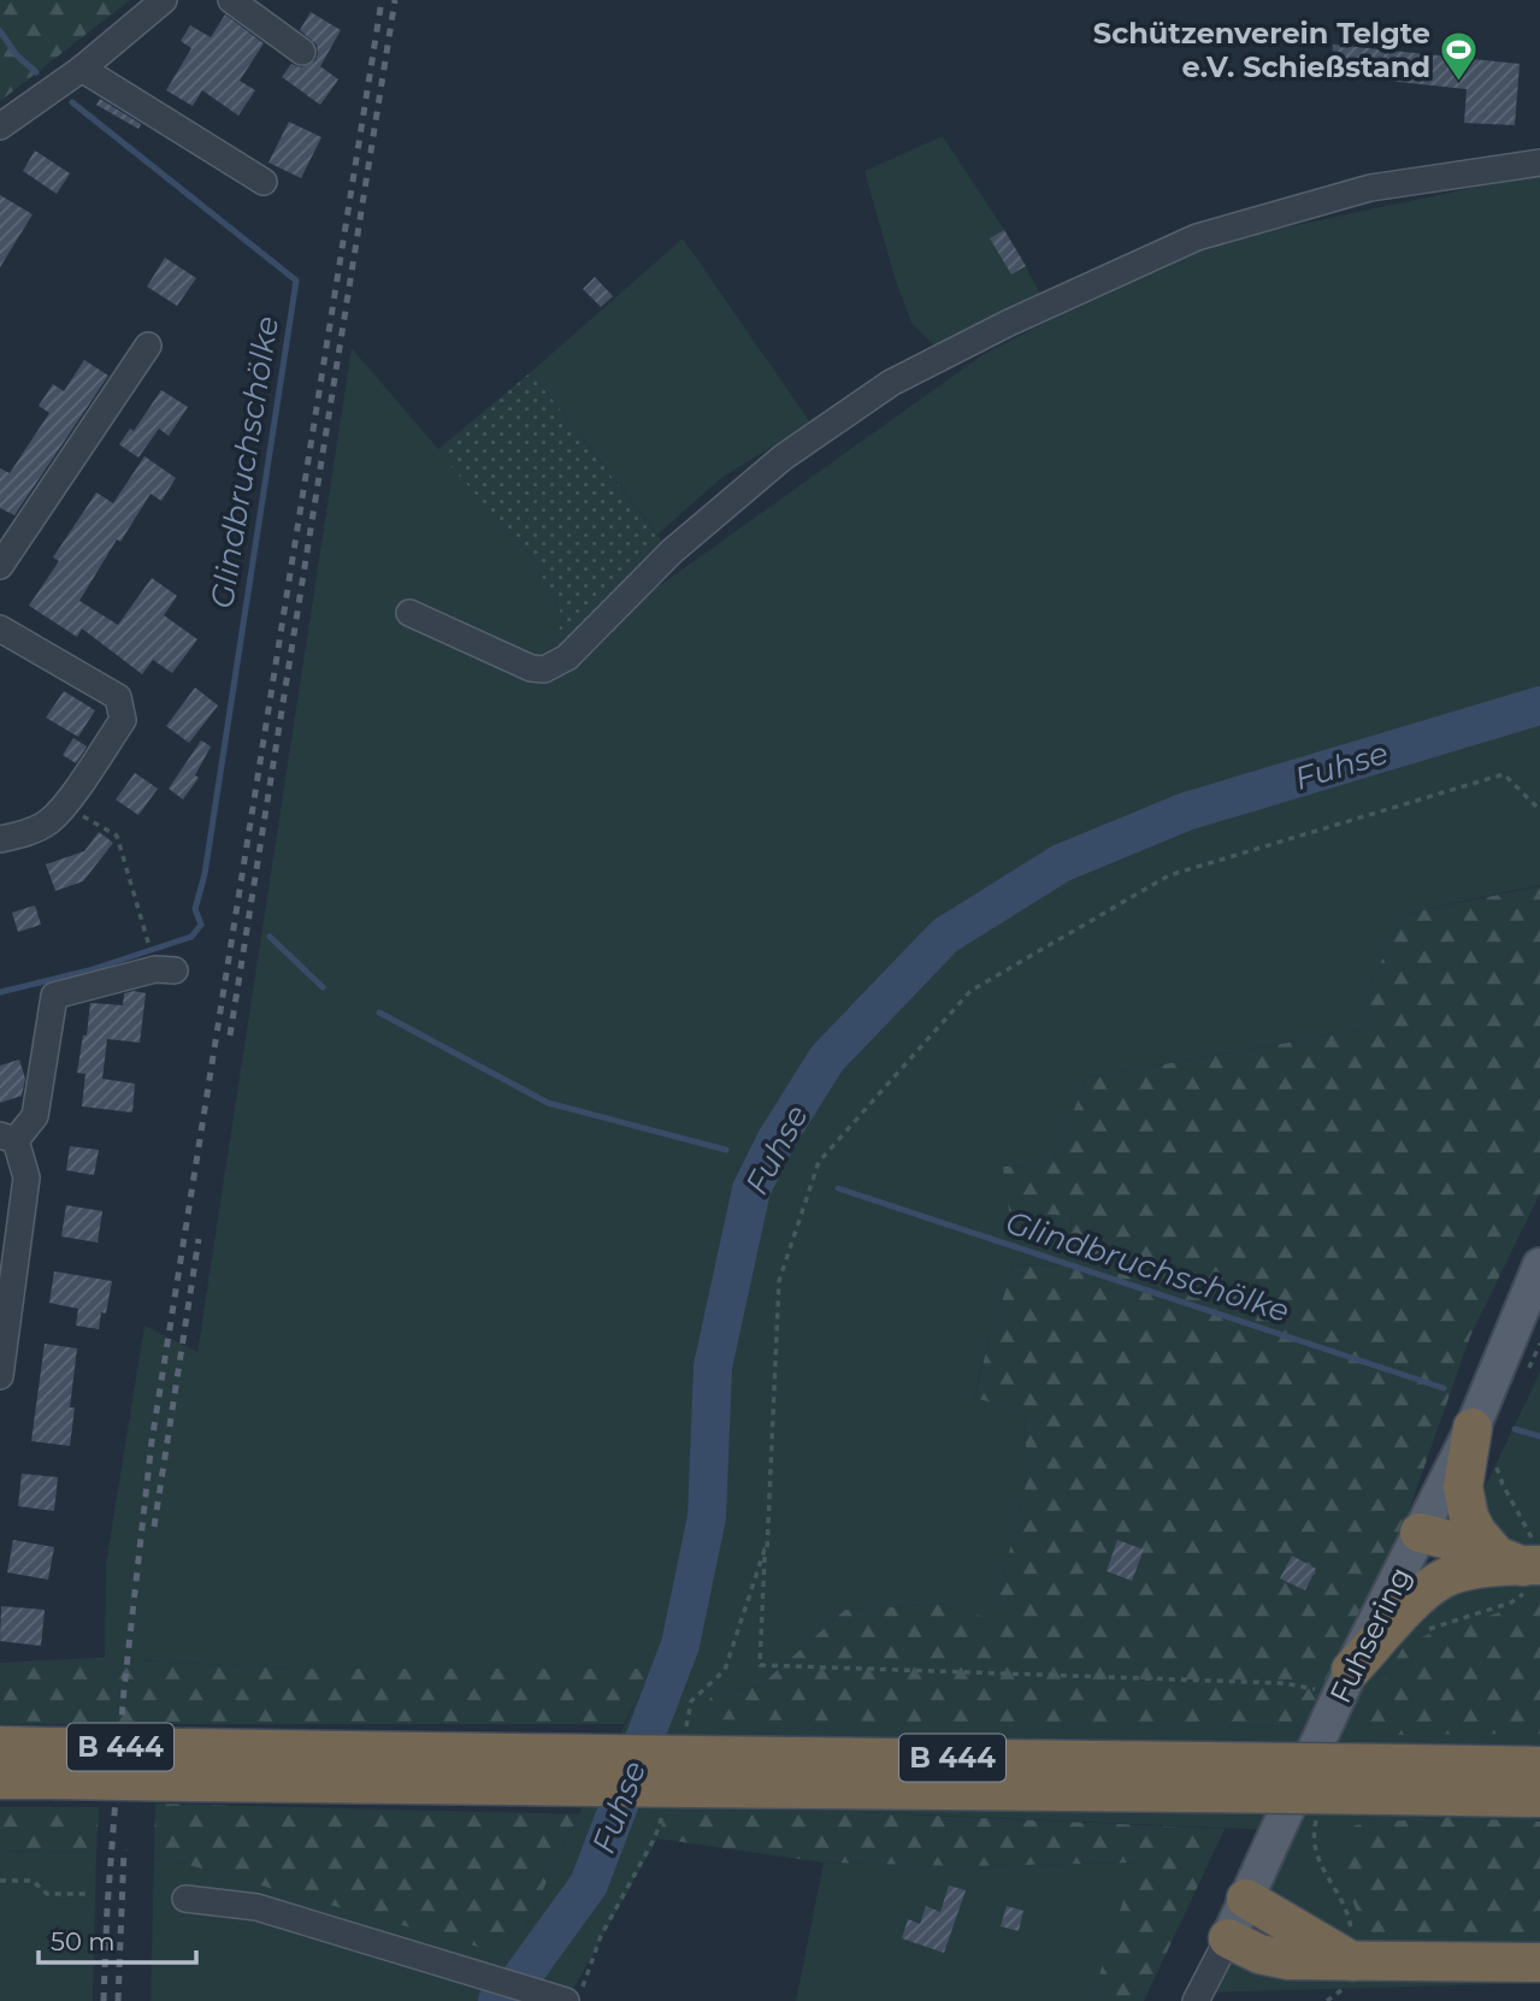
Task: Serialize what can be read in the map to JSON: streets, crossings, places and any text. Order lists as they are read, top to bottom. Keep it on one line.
{"streets":{"highway":["B 444"],"main road":["Fuhsering"]},"water":["Glindbruchschölke","Fuhse"],"places":{"sports":["Schützenverein Telgte e.V. Schießstand"]},"scale_bar":"50 m"}
